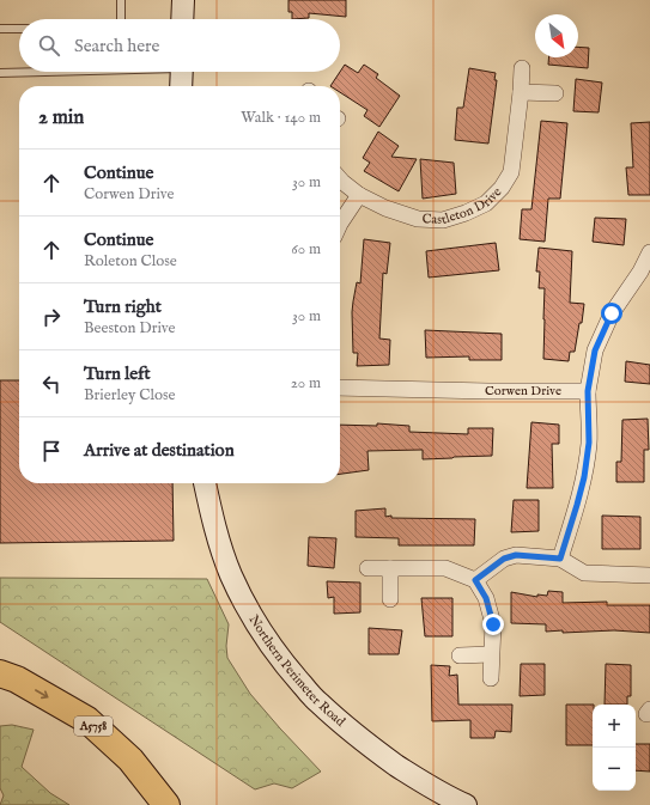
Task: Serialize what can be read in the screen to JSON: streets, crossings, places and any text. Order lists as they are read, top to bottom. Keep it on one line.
{"streets":{"highway":["A5758"],"main road":["Northern Perimeter Road"],"street":["Castleton Drive","Corwen Drive"]},"north":"bottom right","page":{"search":"Search here","heading":["2 min","Walk · 140 m"],"list":[["Continue","Corwen Drive","30 m"],["Continue","Roleton Close","60 m"],["Turn right","Beeston Drive","30 m"],["Turn left","Brierley Close","20 m"],"Arrive at destination"],"map_buttons":["+","−"]}}
